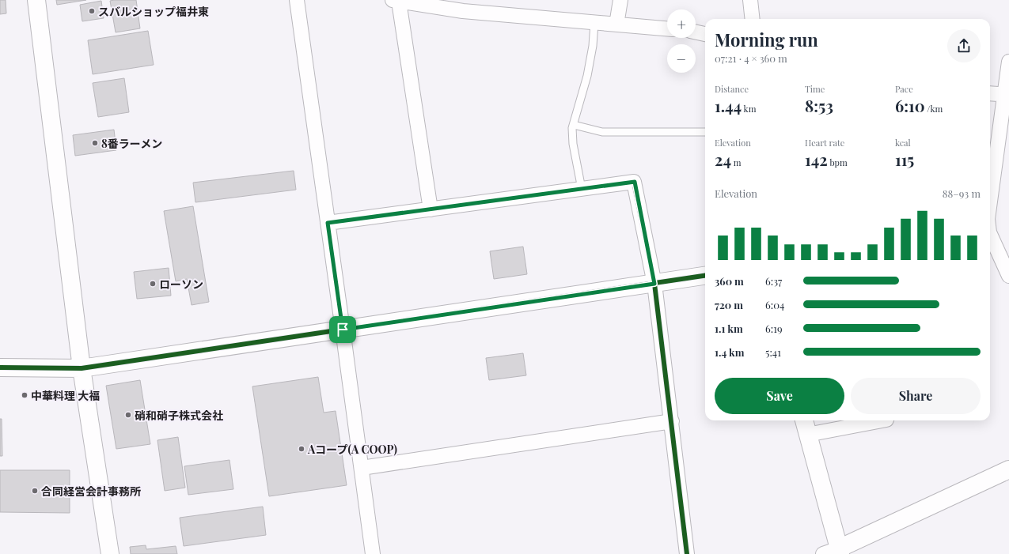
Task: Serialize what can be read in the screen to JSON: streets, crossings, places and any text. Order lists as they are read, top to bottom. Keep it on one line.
{"places":["スバルショップ福井東","8番ラーメン","ローソン","中華料理 大福","硝和硝子株式会社","Aコープ(A COOP)","合同経営会計事務所"],"page":{"map_buttons":["+","−"],"heading":["Morning run","07:21 · 4 × 360 m"],"stats":[["Distance","1.44 km"],["Time","8:53"],["Pace","6:10 /km"],["Elevation","24 m"],["Heart rate","142 bpm"],["kcal","115"]],"chart":["Elevation","88–93 m"],"list":[{"name":"360 m","note":"6:37"},{"name":"720 m","note":"6:04"},{"name":"1.1 km","note":"6:19"},{"name":"1.4 km","note":"5:41"}],"buttons":["Save","Share"]}}
